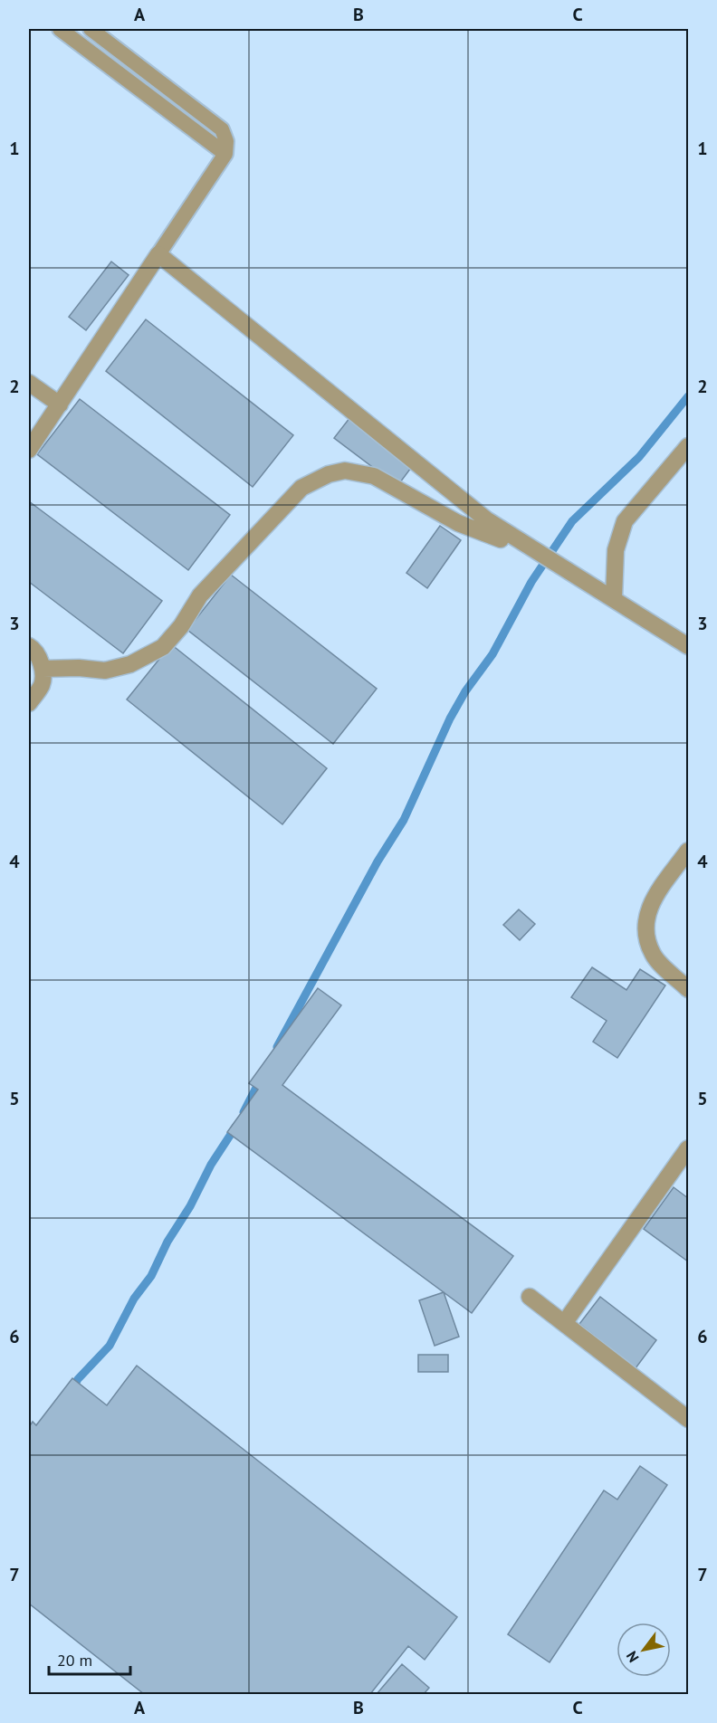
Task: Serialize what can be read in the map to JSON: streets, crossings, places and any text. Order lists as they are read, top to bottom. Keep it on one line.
{"scale_bar":"20 m","north":"bottom left","grid":{"columns":["A","B","C"],"rows":["1","2","3","4","5","6","7"]}}
